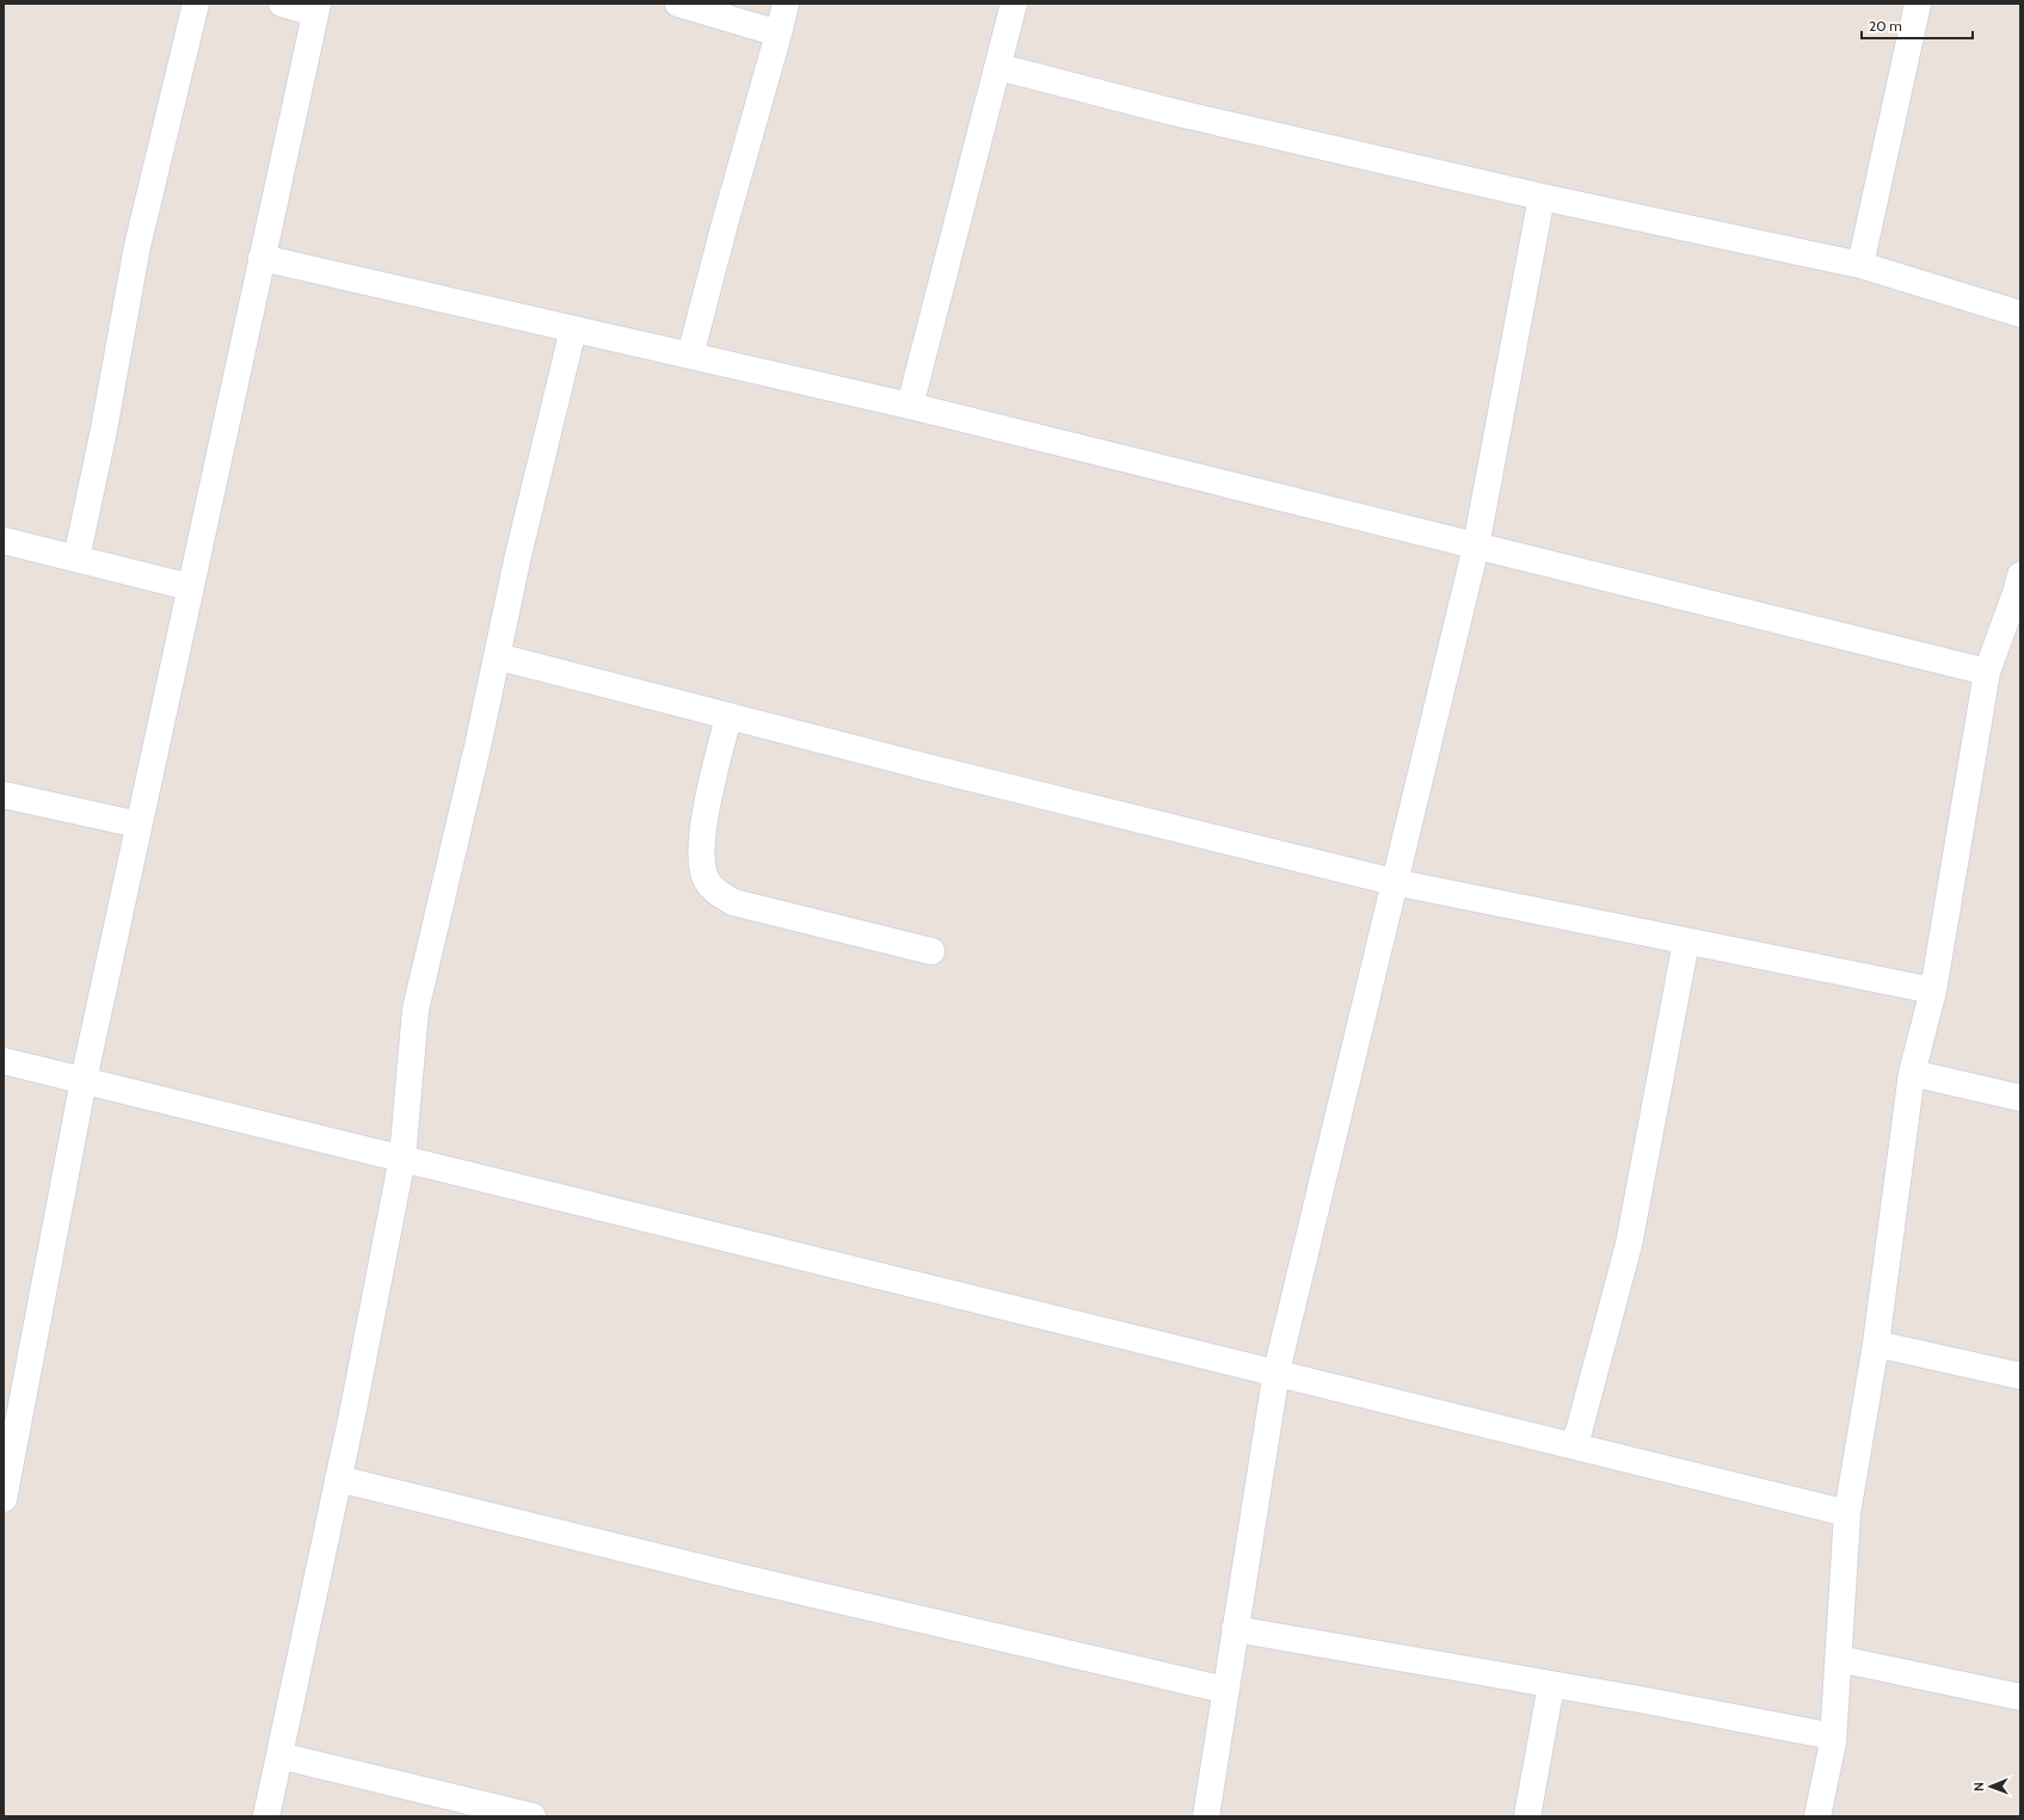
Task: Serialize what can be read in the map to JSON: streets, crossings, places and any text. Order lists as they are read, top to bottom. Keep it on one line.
{"scale_bar":"20 m","north":"left"}
